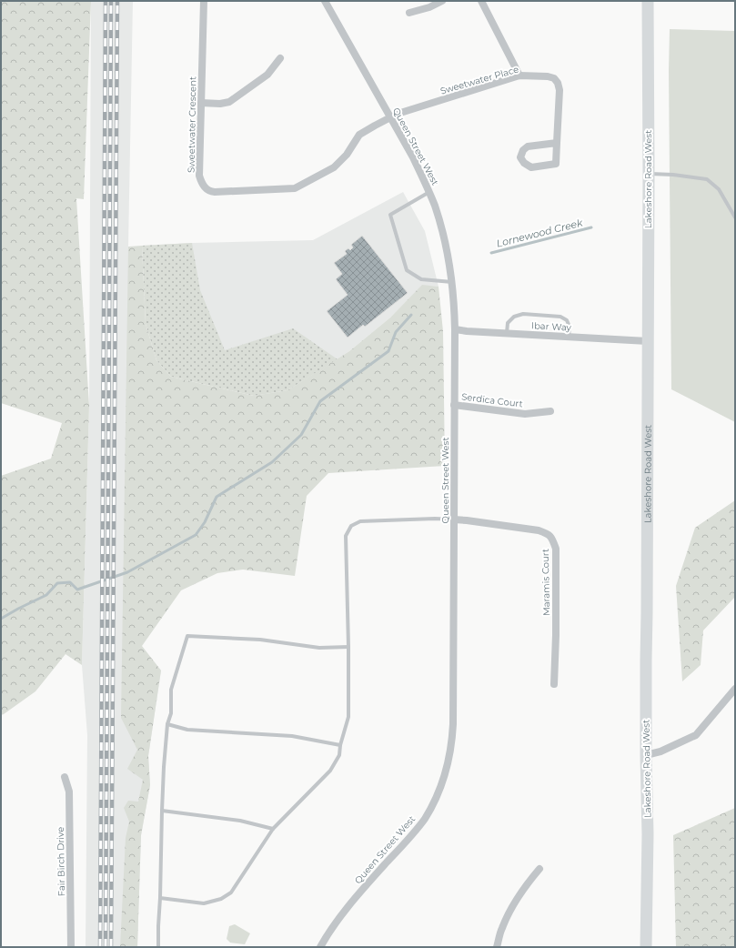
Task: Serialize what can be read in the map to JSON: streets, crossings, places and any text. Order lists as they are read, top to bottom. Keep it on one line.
{"streets":{"main road":["Lakeshore Road West"],"street":["Sweetwater Place","Sweetwater Crescent","Queen Street West","Ibar Way","Serdica Court","Maramis Court","Fair Birch Drive"]},"crossings":[["Sweetwater Place","Sweetwater Crescent"],["Sweetwater Place","Queen Street West"],["Sweetwater Crescent","Queen Street West"],["Queen Street West","Ibar Way"],["Queen Street West","Serdica Court"],["Queen Street West","Maramis Court"],["Lakeshore Road West","Ibar Way"]],"water":["Lornewood Creek"]}
